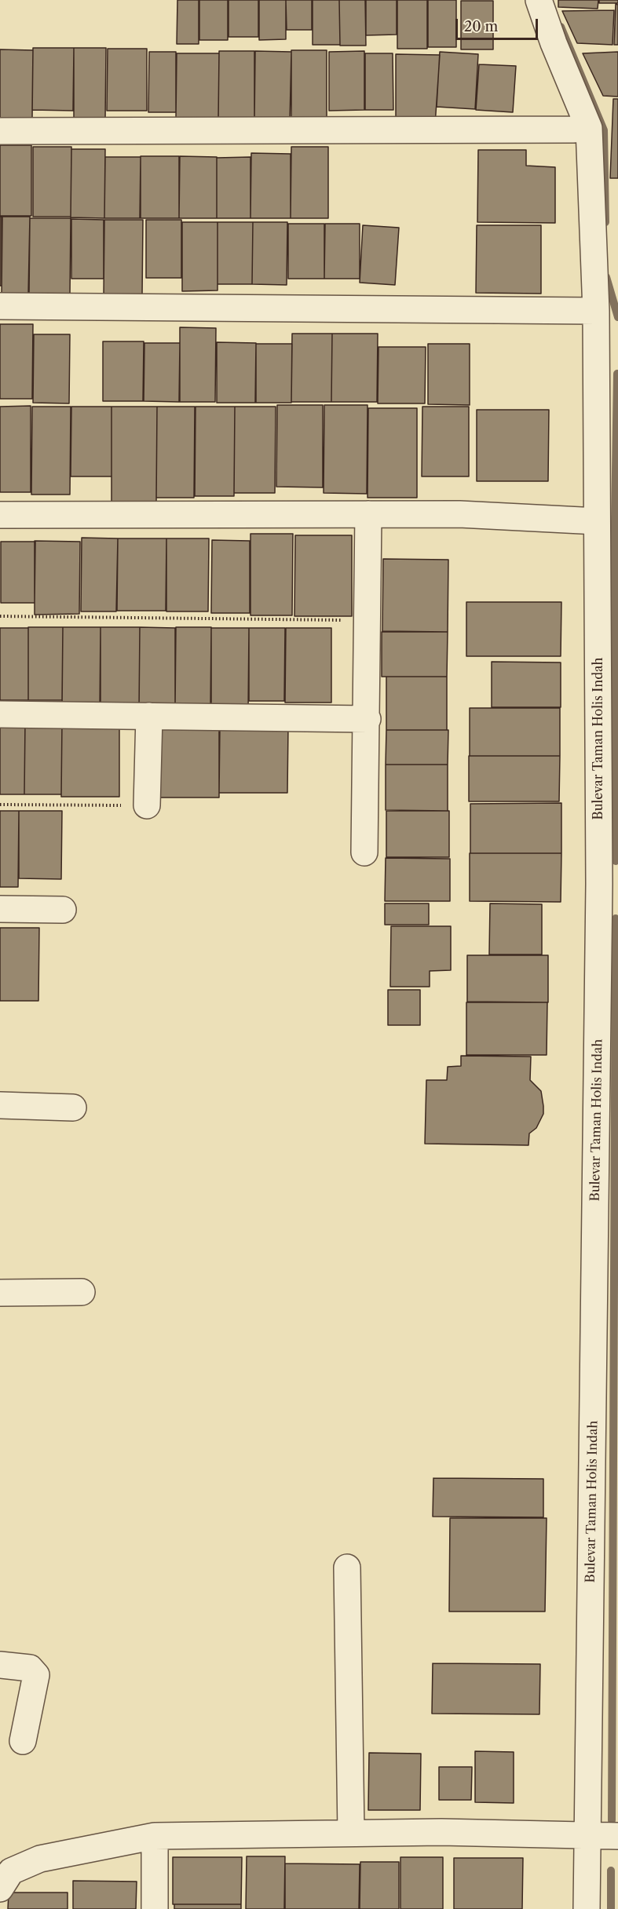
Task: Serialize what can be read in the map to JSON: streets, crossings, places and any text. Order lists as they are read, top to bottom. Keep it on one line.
{"streets":{"street":["Bulevar Taman Holis Indah"]},"scale_bar":"20 m"}
